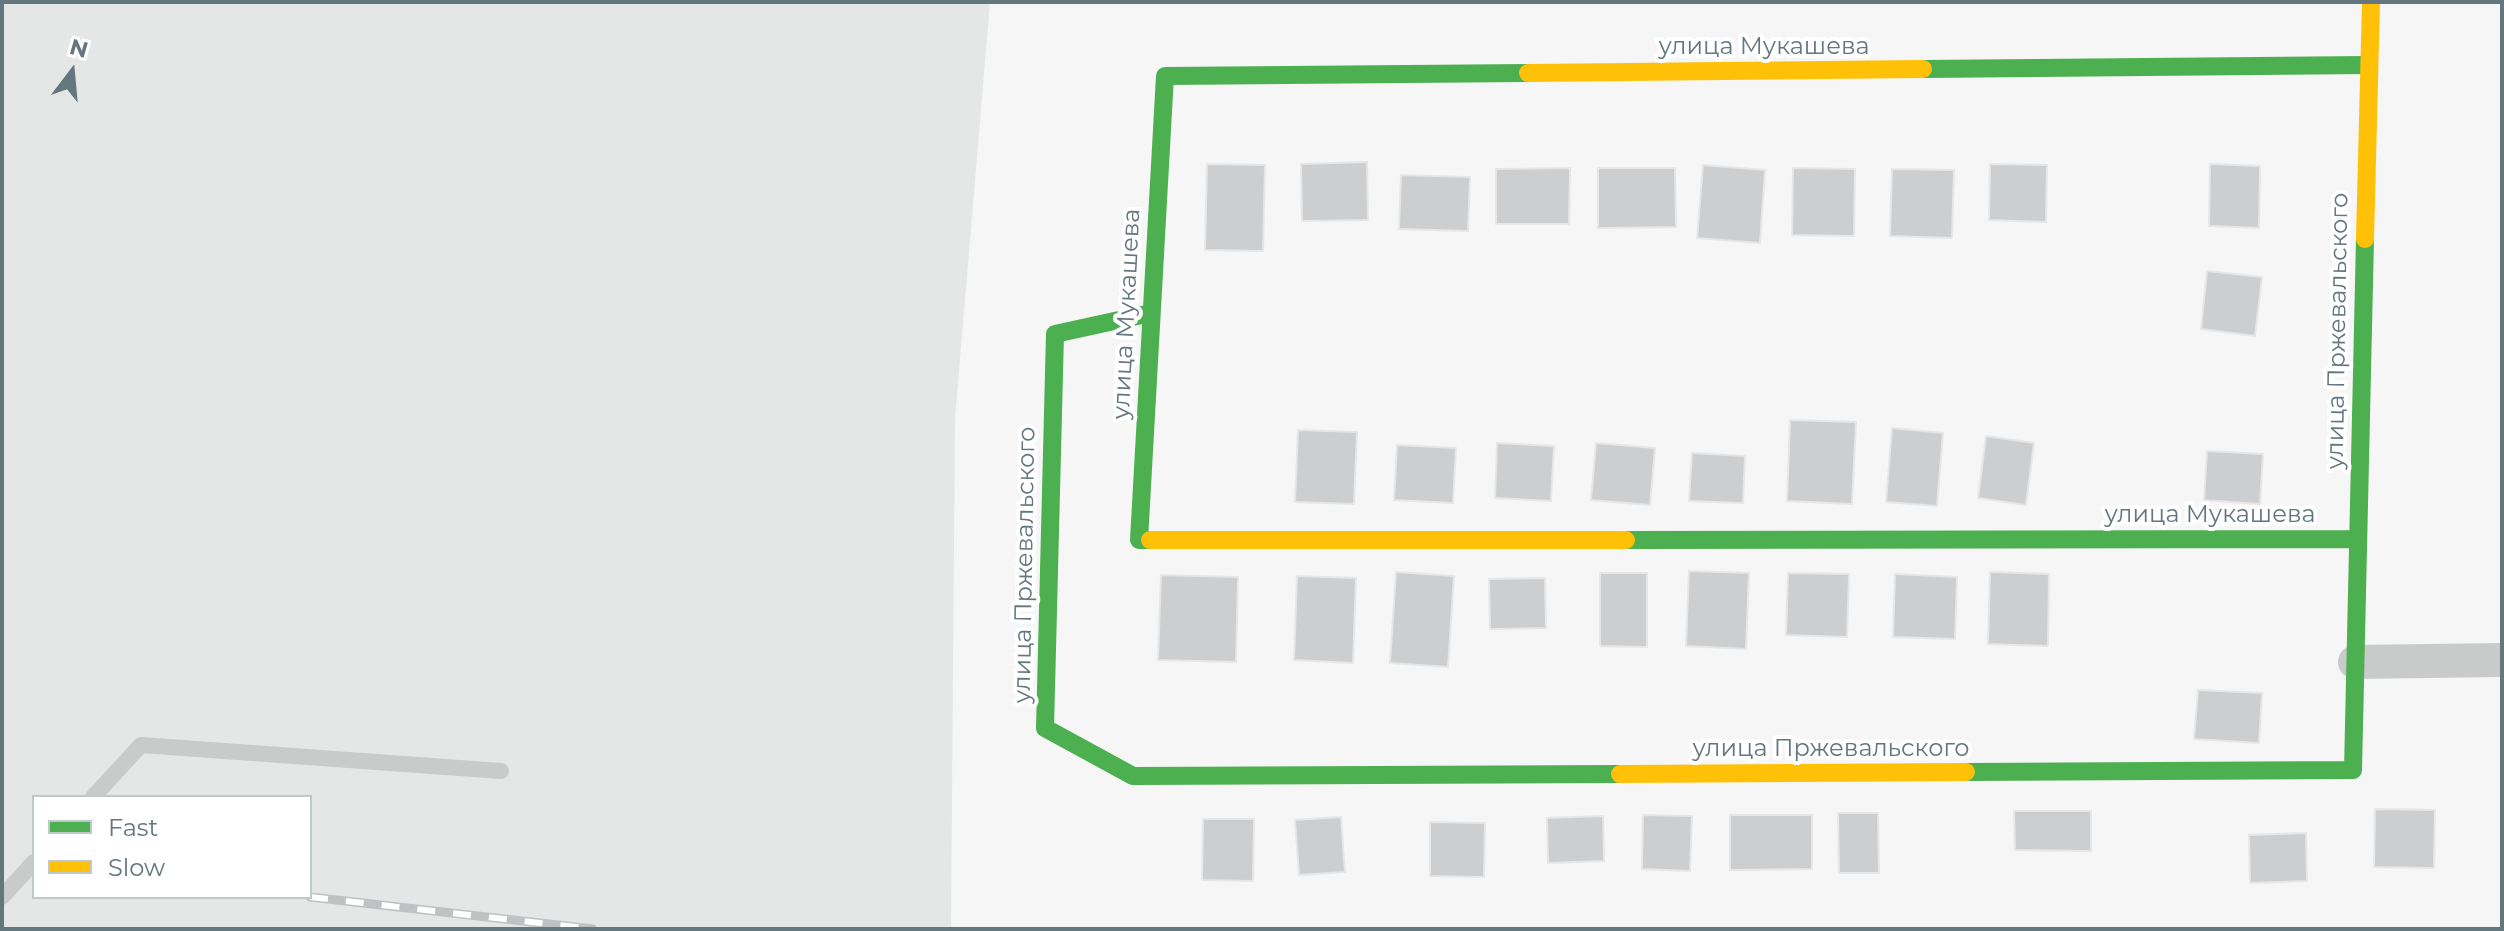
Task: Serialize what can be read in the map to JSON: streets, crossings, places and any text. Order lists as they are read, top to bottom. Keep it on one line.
{"streets":{"street":["улица Мукашева","улица Пржевальского"]},"crossings":[["улица Мукашева","улица Пржевальского"]],"legend":["Fast","Slow"],"north":"top"}
